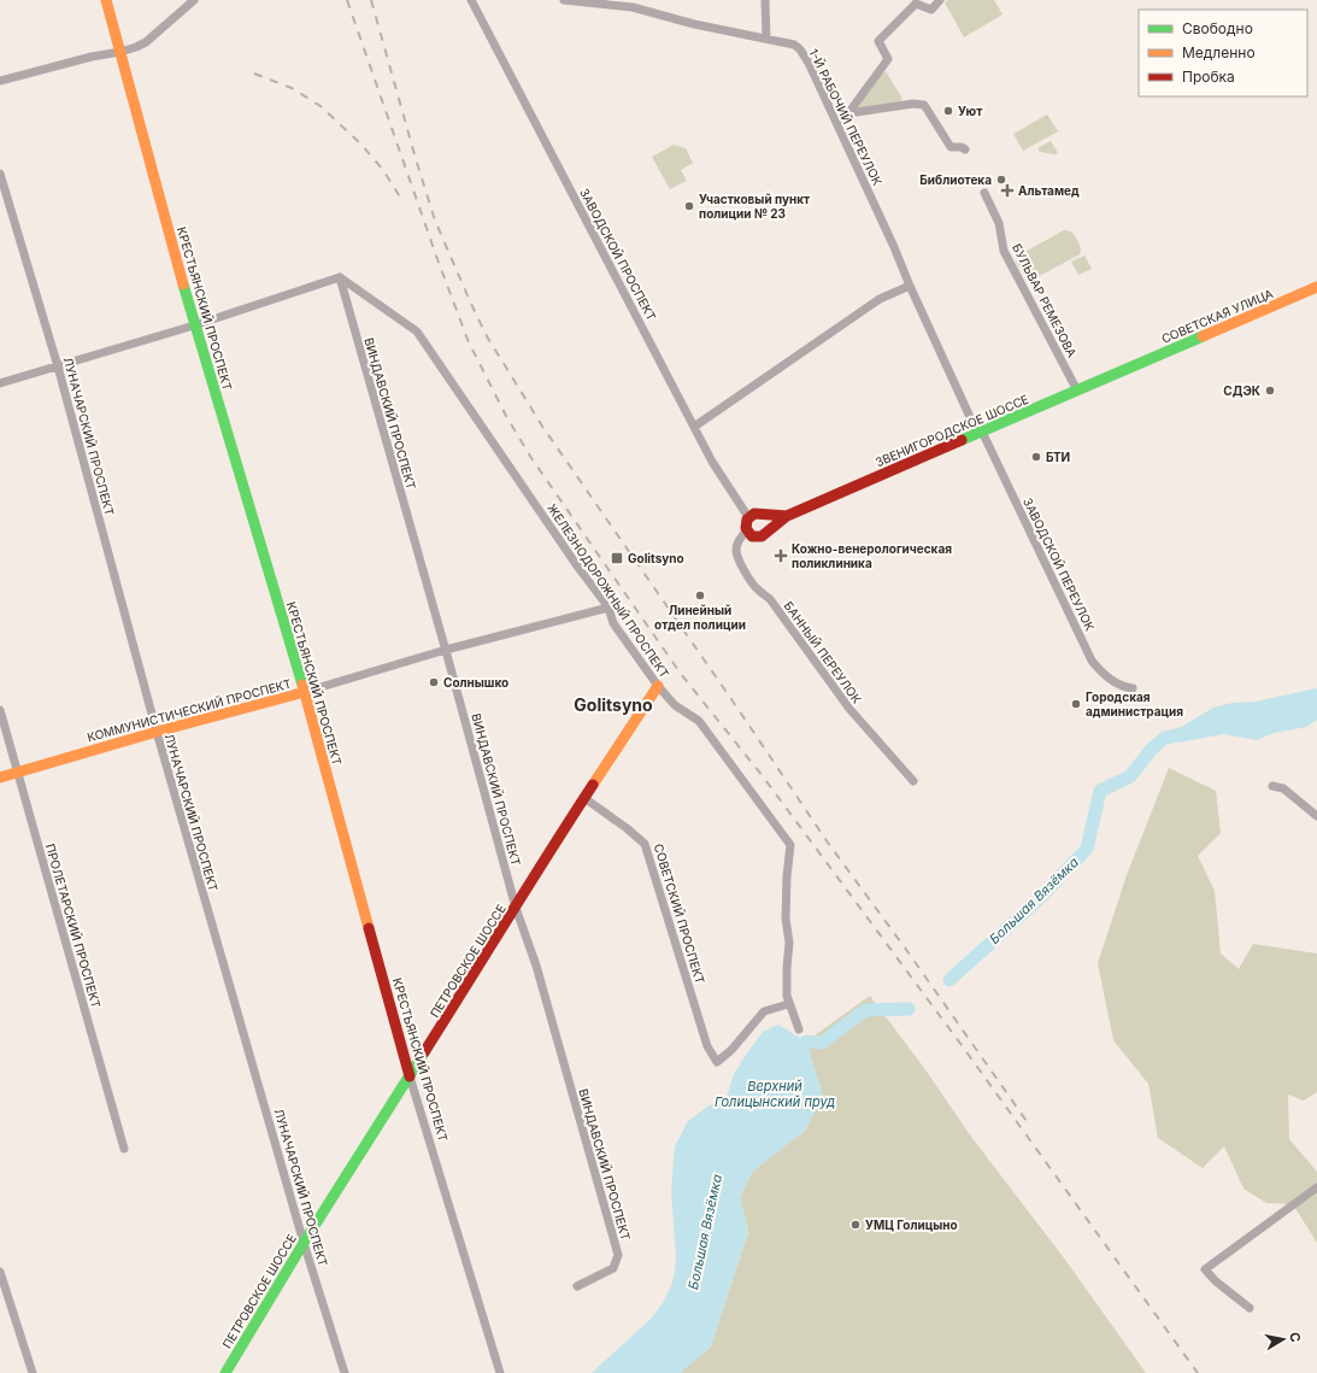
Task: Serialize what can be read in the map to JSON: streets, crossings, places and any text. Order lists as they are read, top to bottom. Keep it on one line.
{"streets":{"street":["1-Й РАБОЧИЙ ПЕРЕУЛОК","ЗАВОДСКОЙ ПРОСПЕКТ","БУЛЬВАР РЕМЕЗОВА","КРЕСТЬЯНСКИЙ ПРОСПЕКТ","СОВЕТСКАЯ УЛИЦА","ВИНДАВСКИЙ ПРОСПЕКТ","ЗВЕНИГОРОДСКОЕ ШОССЕ","ЛУНАЧАРСКИЙ ПРОСПЕКТ","ЗАВОДСКОЙ ПЕРЕУЛОК","ЖЕЛЕЗНОДОРОЖНЫЙ ПРОСПЕКТ","БАННЫЙ ПЕРЕУЛОК","КОММУНИСТИЧЕСКИЙ ПРОСПЕКТ","СОВЕТСКИЙ ПРОСПЕКТ","ПРОЛЕТАРСКИЙ ПРОСПЕКТ","ПЕТРОВСКОЕ ШОССЕ"]},"crossings":[["1-Й РАБОЧИЙ ПЕРЕУЛОК","ЗВЕНИГОРОДСКОЕ ШОССЕ"],["1-Й РАБОЧИЙ ПЕРЕУЛОК","ЗАВОДСКОЙ ПЕРЕУЛОК"],["ЗАВОДСКОЙ ПРОСПЕКТ","БАННЫЙ ПЕРЕУЛОК"],["БУЛЬВАР РЕМЕЗОВА","ЗВЕНИГОРОДСКОЕ ШОССЕ"],["КРЕСТЬЯНСКИЙ ПРОСПЕКТ","КОММУНИСТИЧЕСКИЙ ПРОСПЕКТ"],["КРЕСТЬЯНСКИЙ ПРОСПЕКТ","ПЕТРОВСКОЕ ШОССЕ"],["СОВЕТСКАЯ УЛИЦА","ЗВЕНИГОРОДСКОЕ ШОССЕ"],["ВИНДАВСКИЙ ПРОСПЕКТ","ЖЕЛЕЗНОДОРОЖНЫЙ ПРОСПЕКТ"],["ВИНДАВСКИЙ ПРОСПЕКТ","КОММУНИСТИЧЕСКИЙ ПРОСПЕКТ"],["ВИНДАВСКИЙ ПРОСПЕКТ","ПЕТРОВСКОЕ ШОССЕ"],["ЗВЕНИГОРОДСКОЕ ШОССЕ","ЗАВОДСКОЙ ПЕРЕУЛОК"],["ЛУНАЧАРСКИЙ ПРОСПЕКТ","КОММУНИСТИЧЕСКИЙ ПРОСПЕКТ"],["ЛУНАЧАРСКИЙ ПРОСПЕКТ","ПЕТРОВСКОЕ ШОССЕ"],["ЖЕЛЕЗНОДОРОЖНЫЙ ПРОСПЕКТ","КОММУНИСТИЧЕСКИЙ ПРОСПЕКТ"],["ЖЕЛЕЗНОДОРОЖНЫЙ ПРОСПЕКТ","СОВЕТСКИЙ ПРОСПЕКТ"],["ЖЕЛЕЗНОДОРОЖНЫЙ ПРОСПЕКТ","ПЕТРОВСКОЕ ШОССЕ"],["КОММУНИСТИЧЕСКИЙ ПРОСПЕКТ","ПРОЛЕТАРСКИЙ ПРОСПЕКТ"],["СОВЕТСКИЙ ПРОСПЕКТ","ПЕТРОВСКОЕ ШОССЕ"]],"districts":["Golitsyno"],"water":["Большая Вязёмка","Верхний Голицынский пруд"],"places":{"other":["Уют","Библиотека","Участковый пункт полиции № 23","СДЭК","БТИ","Линейный отдел полиции","Солнышко","Городская администрация","УМЦ Голицыно"],"health":["Альтамед","Кожно-венерологическая поликлиника"],"transit":["Golitsyno"]},"legend":["Свободно","Медленно","Пробка"],"north":"right"}
